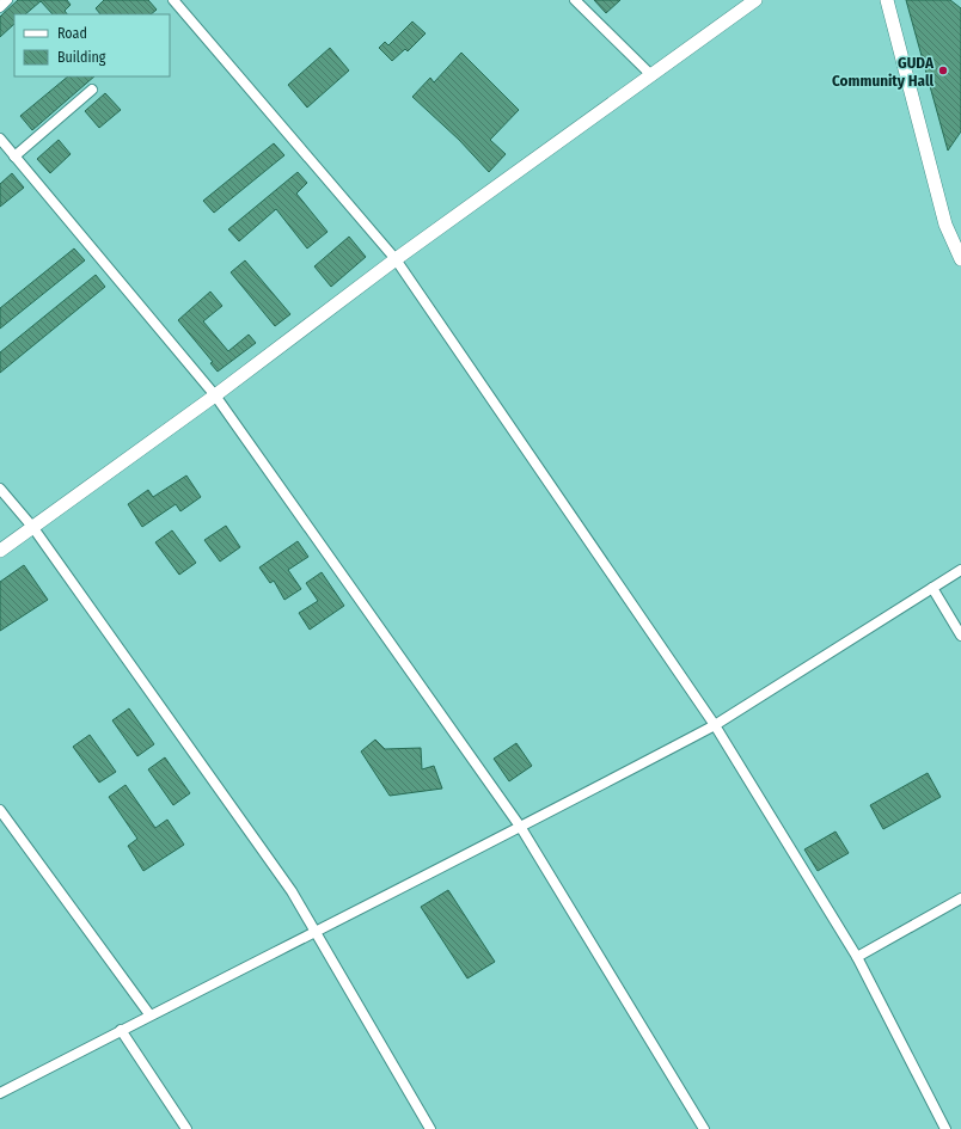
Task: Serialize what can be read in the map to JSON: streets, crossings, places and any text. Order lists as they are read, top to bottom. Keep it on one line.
{"places":["GUDA Community Hall"],"legend":["Road","Building"]}
